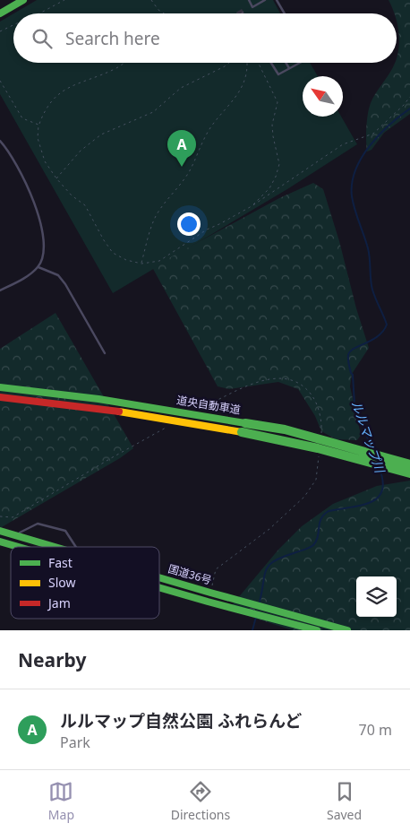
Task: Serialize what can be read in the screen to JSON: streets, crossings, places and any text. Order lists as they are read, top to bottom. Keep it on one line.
{"streets":{"main road":["道央自動車道","国道36号"]},"water":["ルルマップ川"],"legend":["Fast","Slow","Jam"],"north":"top left","page":{"search":"Search here","pins":"A","heading":"Nearby","list":[{"mark":"A","name":"ルルマップ自然公園 ふれらんど","note":"Park","value":"70 m"}],"nav":["Map","Directions","Saved"]}}
